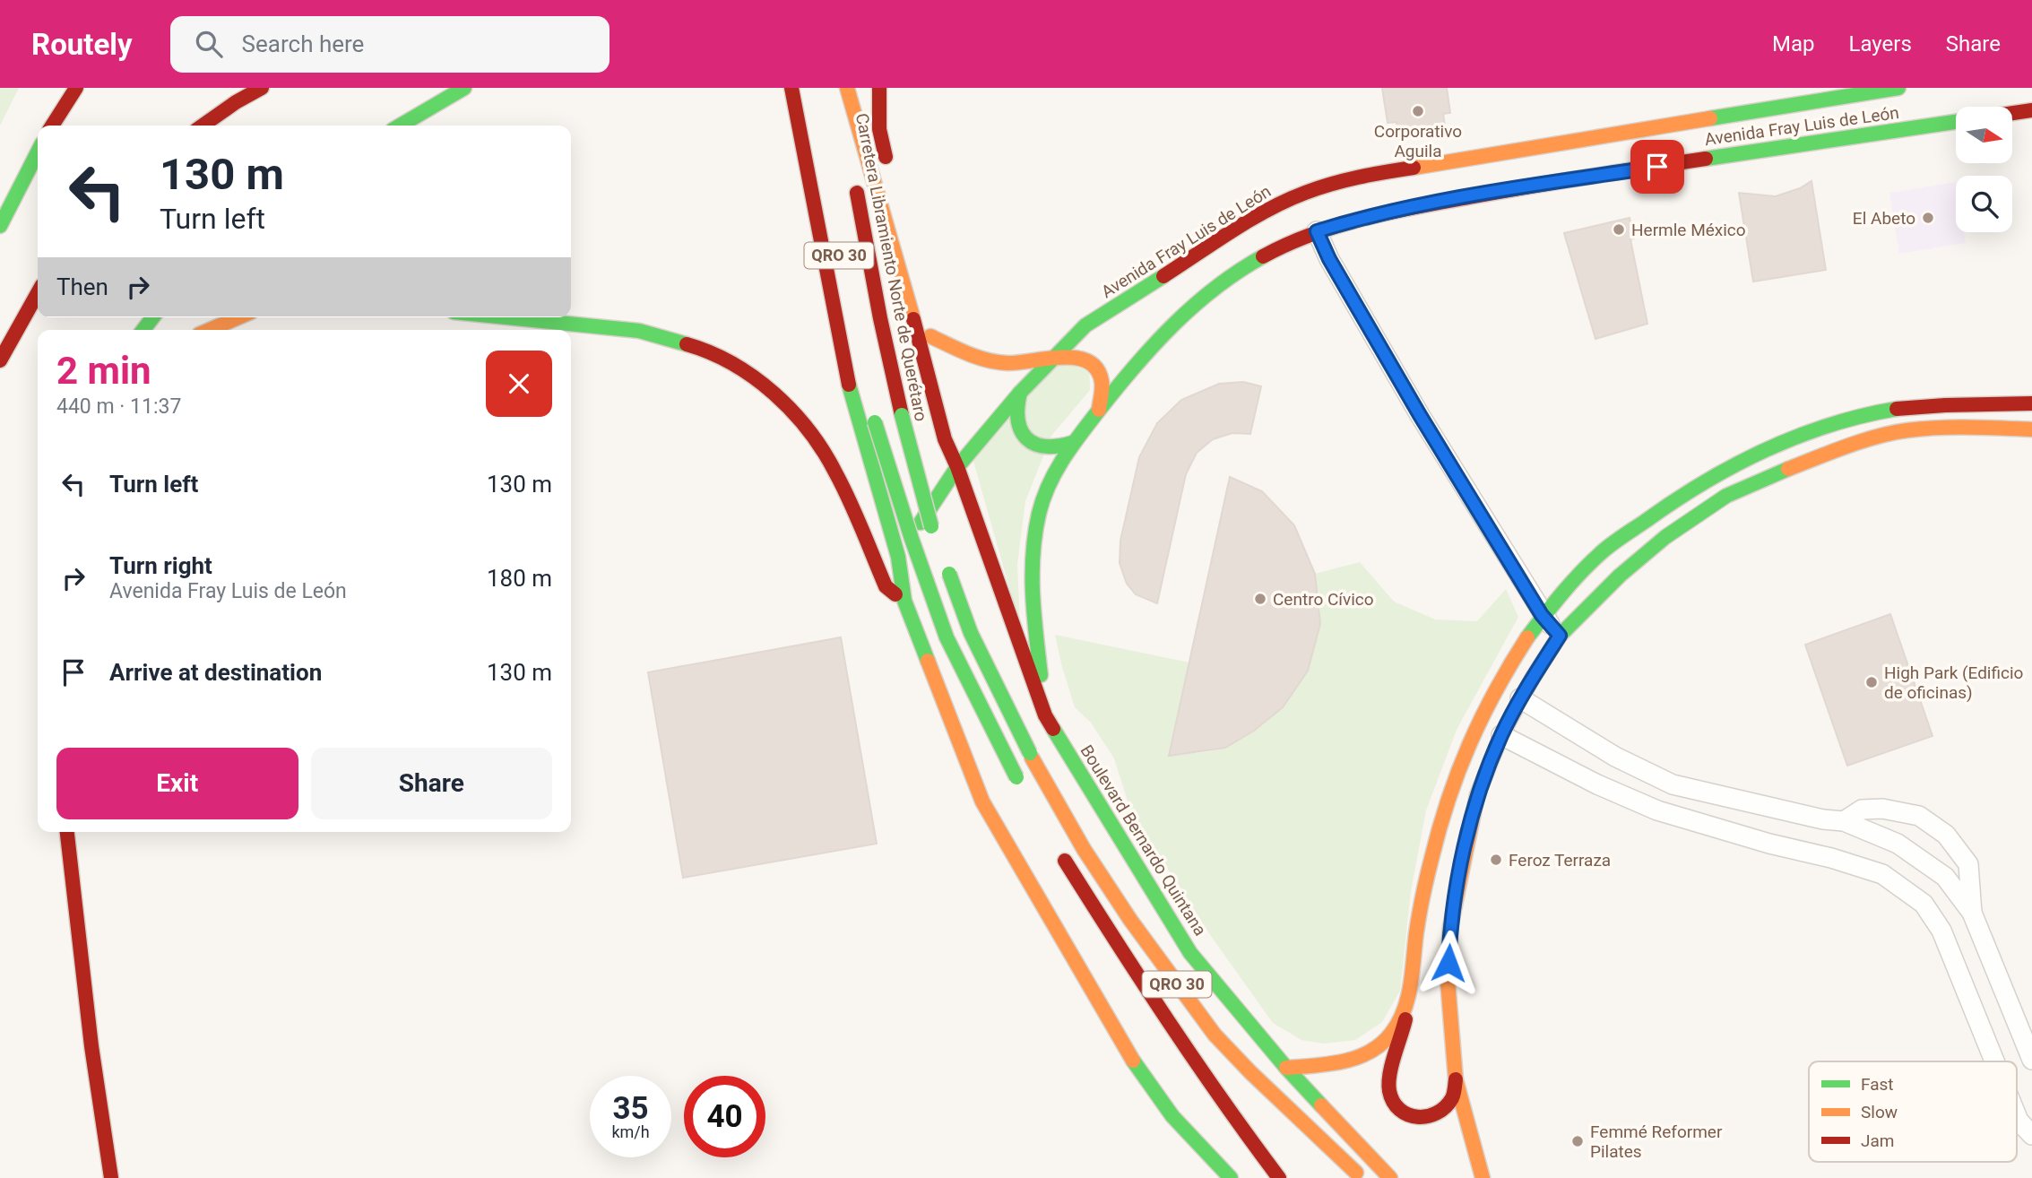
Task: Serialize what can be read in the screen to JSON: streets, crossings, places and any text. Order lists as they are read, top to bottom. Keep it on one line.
{"streets":{"main road":["Avenida Fray Luis de León","QRO 30","Carretera Libramiento Norte de Querétaro","Boulevard Bernardo Quintana"]},"crossings":[["Avenida Fray Luis de León","Boulevard Bernardo Quintana"]],"places":["Corporativo Aguila","El Abeto","Hermle México","Centro Cívico","High Park (Edificio de oficinas)","Feroz Terraza","Femmé Reformer Pilates"],"legend":["Fast","Slow","Jam"],"north":"right","page":{"header":"Routely","search":"Search here","nav":["Map","Layers","Share"],"turn":["130 m","Turn left"],"then":"Then","heading":["2 min","440 m · 11:37"],"list":[{"name":"Turn left","value":"130 m"},{"name":"Turn right","note":"Avenida Fray Luis de León","value":"180 m"},{"name":"Arrive at destination","value":"130 m"}],"buttons":["Exit","Share"],"speed":"35 km/h","limit":"40"}}
